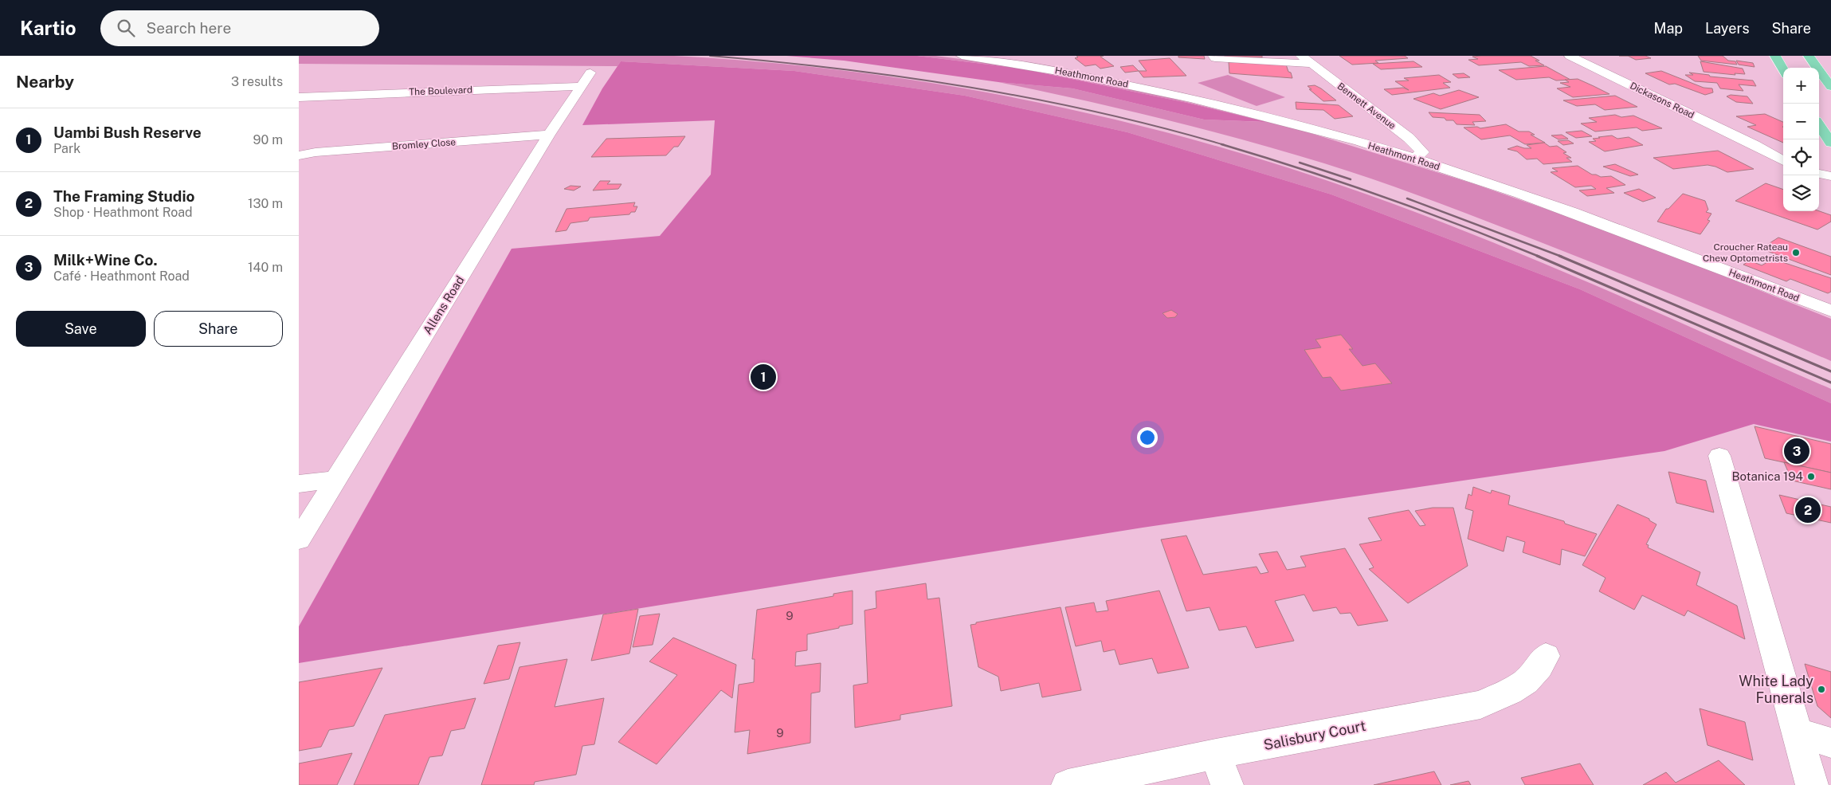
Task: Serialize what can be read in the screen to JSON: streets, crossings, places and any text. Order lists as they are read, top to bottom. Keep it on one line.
{"streets":{"street":["Heathmont Road","The Boulevard","Dickasons Road","Bennett Avenue","Bromley Close","Allens Road","Salisbury Court"]},"crossings":[["Heathmont Road","Bennett Avenue"],["The Boulevard","Allens Road"],["Bromley Close","Allens Road"]],"places":["Croucher Rateau Chew Optometrists","Botanica 194","White Lady Funerals"],"house_numbers":["9","9"],"page":{"header":"Kartio","search":"Search here","nav":["Map","Layers","Share"],"heading":["Nearby","3 results"],"map_buttons":["+","−"],"list":[{"mark":"1","name":"Uambi Bush Reserve","note":"Park","value":"90 m"},{"mark":"2","name":"The Framing Studio","note":"Shop · Heathmont Road","value":"130 m"},{"mark":"3","name":"Milk+Wine Co.","note":"Café · Heathmont Road","value":"140 m"}],"buttons":["Save","Share"],"pins":["1","3","2"]}}
